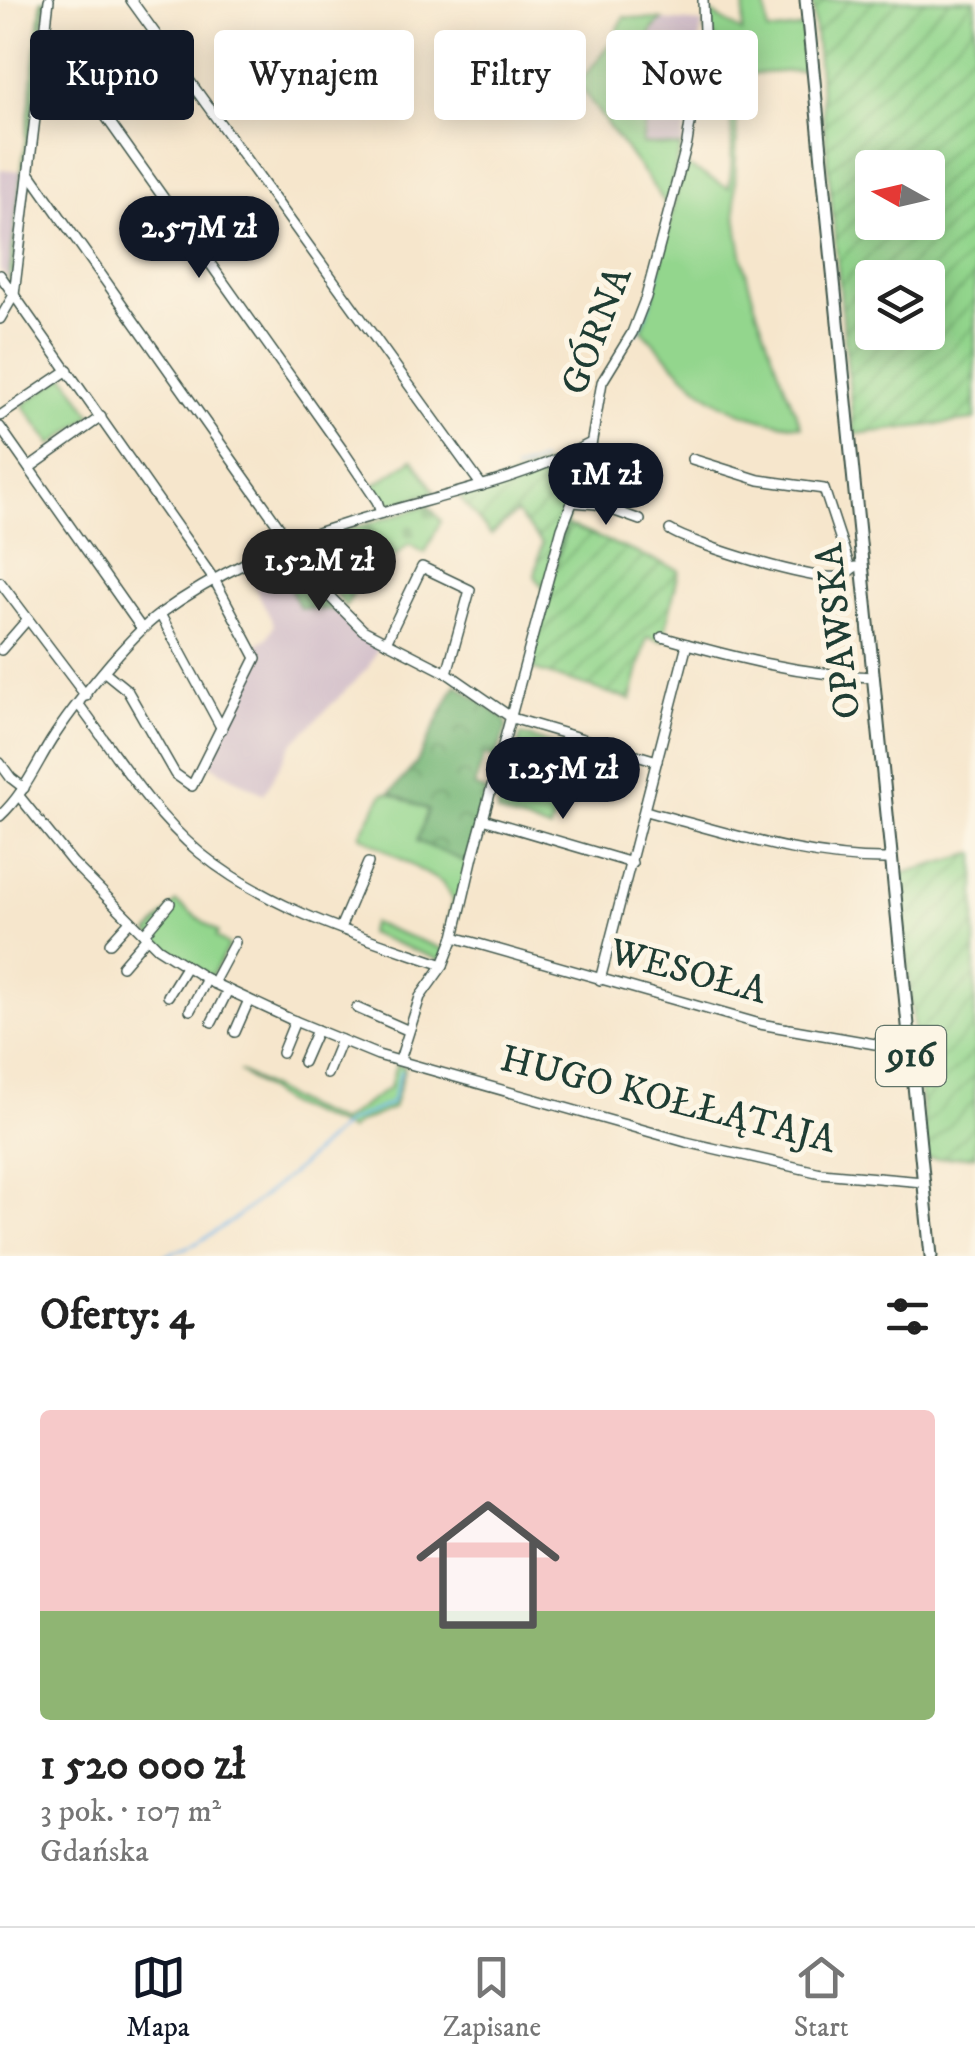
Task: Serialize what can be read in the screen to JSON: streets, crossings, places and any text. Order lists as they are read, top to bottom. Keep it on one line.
{"streets":{"main road":["OPAWSKA","916"],"street":["GÓRNA","WESOŁA","HUGO KOŁŁĄTAJA"]},"crossings":[["GÓRNA","HUGO KOŁŁĄTAJA"],["OPAWSKA","WESOŁA"],["OPAWSKA","HUGO KOŁŁĄTAJA"]],"north":"left","page":{"chip":["Kupno","Wynajem","Filtry","Nowe"],"price":["2.57M zł","1M zł","1.52M zł","1.25M zł"],"heading":"Oferty: 4","list":[{"name":"1 520 000 zł","note":"3 pok. · 107 m² · Gdańska"}],"tabs":["Mapa","Zapisane","Start"]}}
